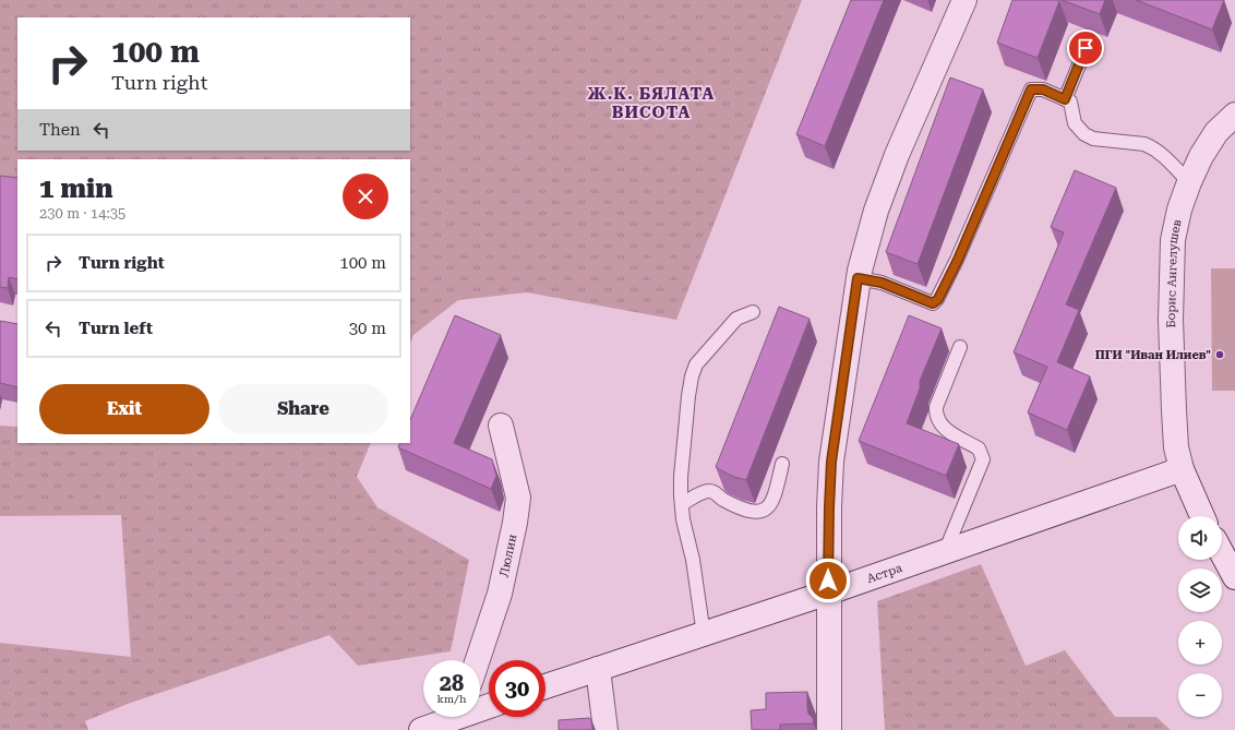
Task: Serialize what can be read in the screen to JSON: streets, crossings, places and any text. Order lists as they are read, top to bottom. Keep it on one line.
{"streets":{"street":["Борис Ангелушев","Люлин","Астра"]},"crossings":[["Борис Ангелушев","Астра"]],"districts":["Ж.К. БЯЛАТА ВИСОТА"],"places":["ПГИ \"Иван Илиев\""],"page":{"turn":["100 m","Turn right"],"then":"Then","heading":["1 min","230 m · 14:35"],"list":[{"name":"Turn right","value":"100 m"},{"name":"Turn left","value":"30 m"}],"buttons":["Exit","Share"],"map_buttons":["+","−"],"speed":"28 km/h","limit":"30"}}
